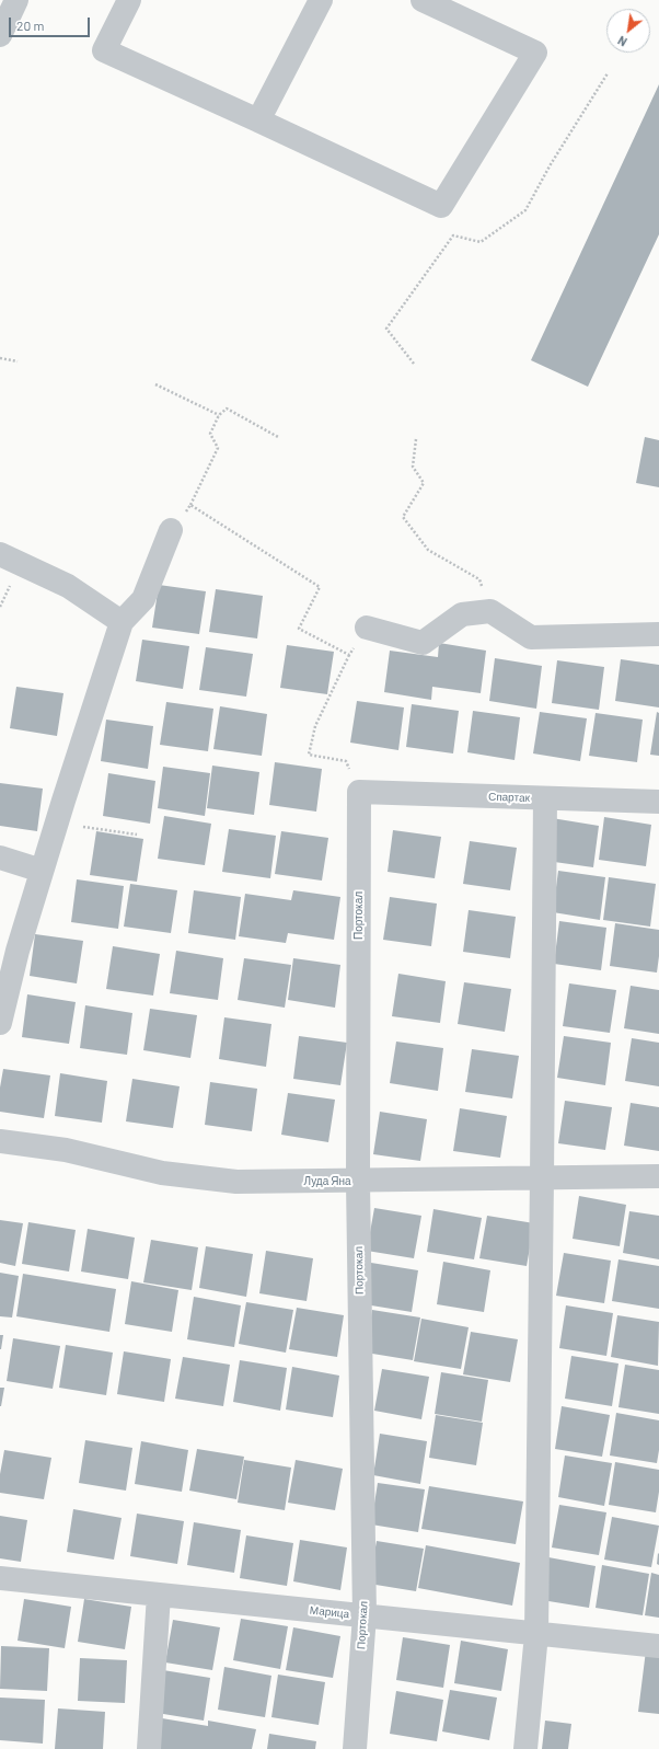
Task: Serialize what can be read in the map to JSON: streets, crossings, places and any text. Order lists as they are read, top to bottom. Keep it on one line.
{"streets":{"street":["Спартак","Портокал","Луда Яна","Марица"]},"crossings":[["Спартак","Портокал"],["Портокал","Луда Яна"],["Портокал","Марица"]],"scale_bar":"20 m","north":"bottom left"}
